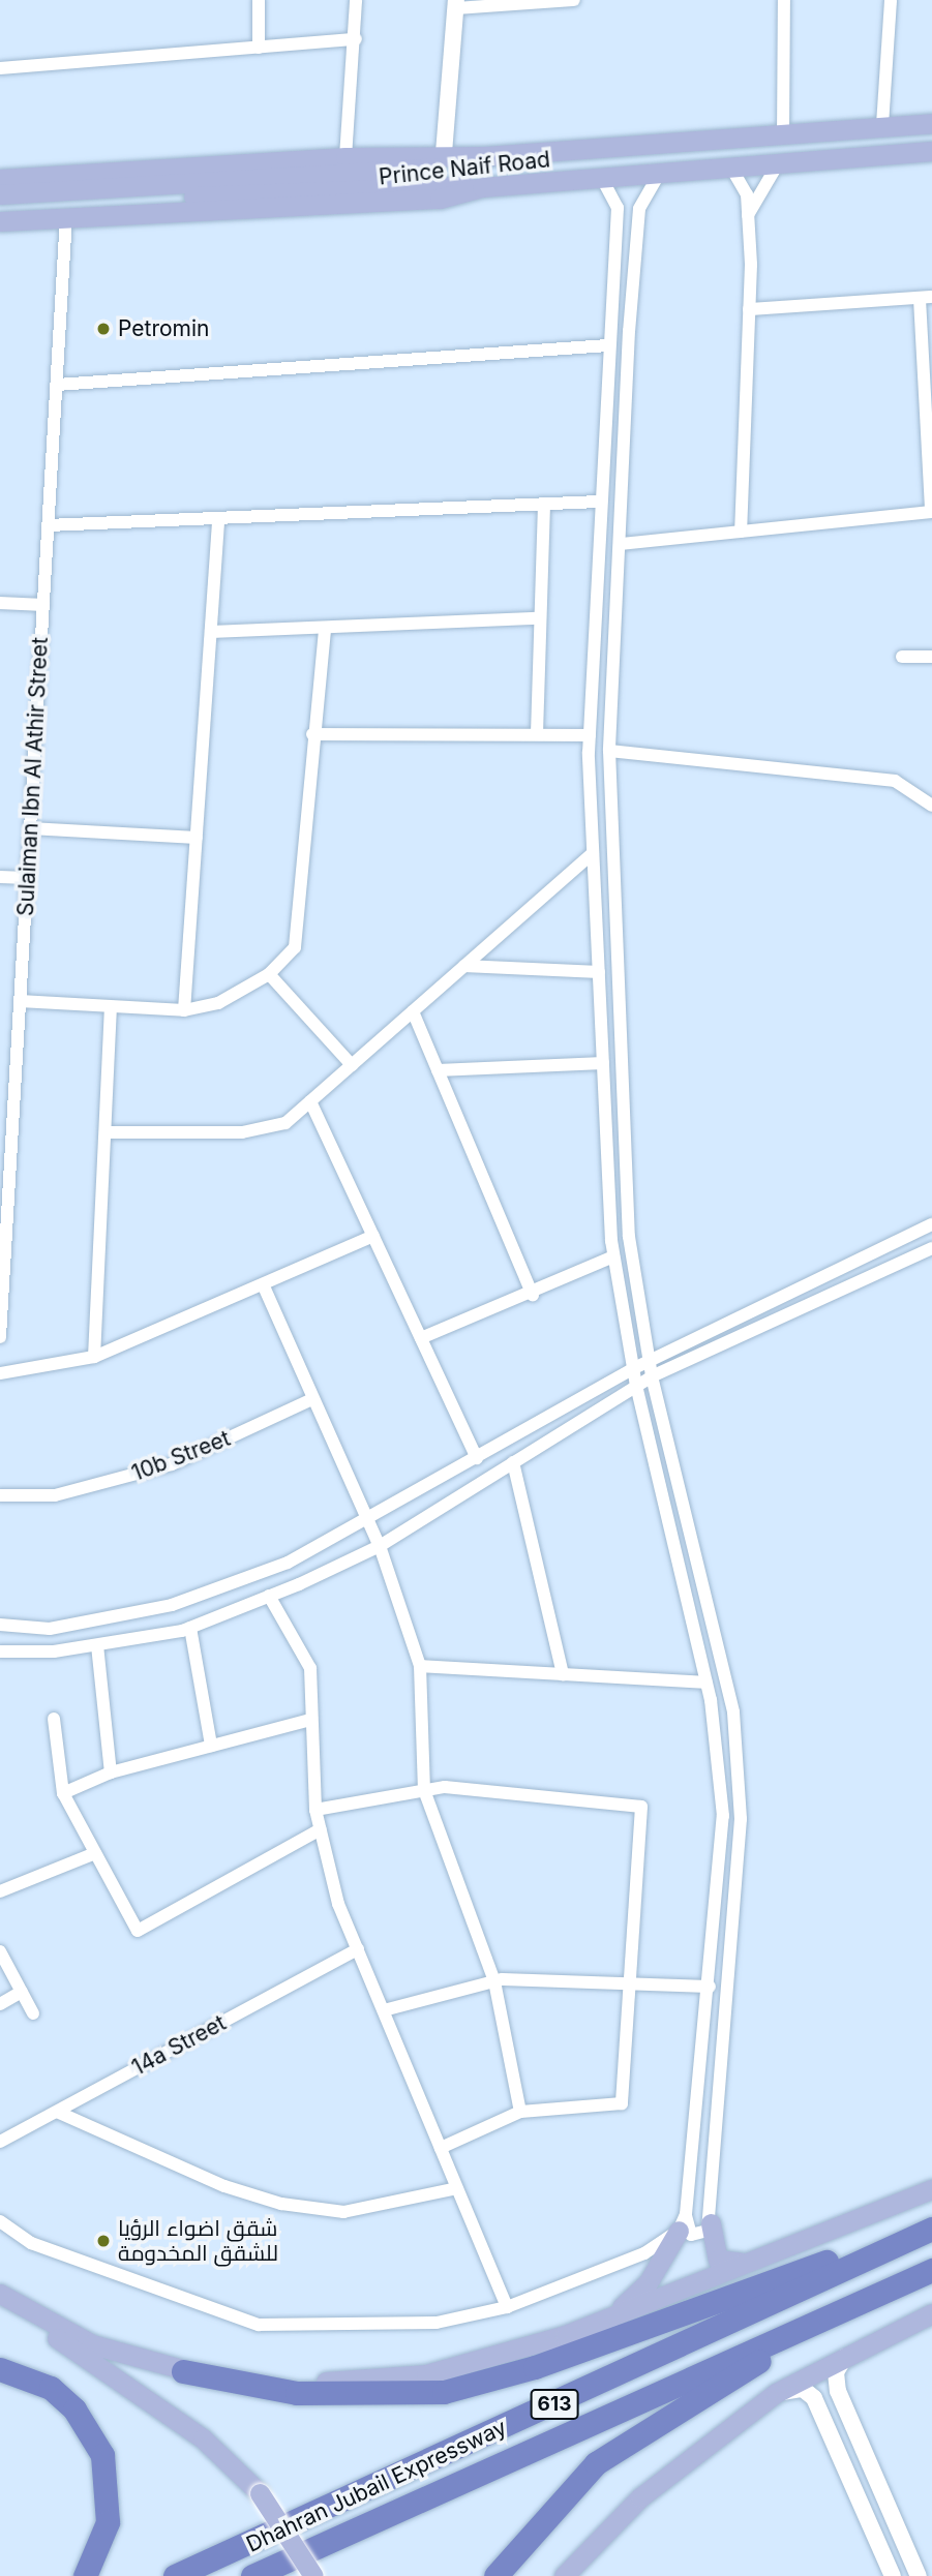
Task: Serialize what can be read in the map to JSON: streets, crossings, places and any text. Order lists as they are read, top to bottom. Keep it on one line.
{"streets":{"highway":["613","Dhahran Jubail Expressway"],"main road":["Prince Naif Road"],"street":["Sulaiman Ibn Al Athir Street","10b Street","14a Street"]},"crossings":[["Prince Naif Road","Sulaiman Ibn Al Athir Street"]],"places":["Petromin","شقق اضواء الرؤيا للشقق المخدومة"]}
